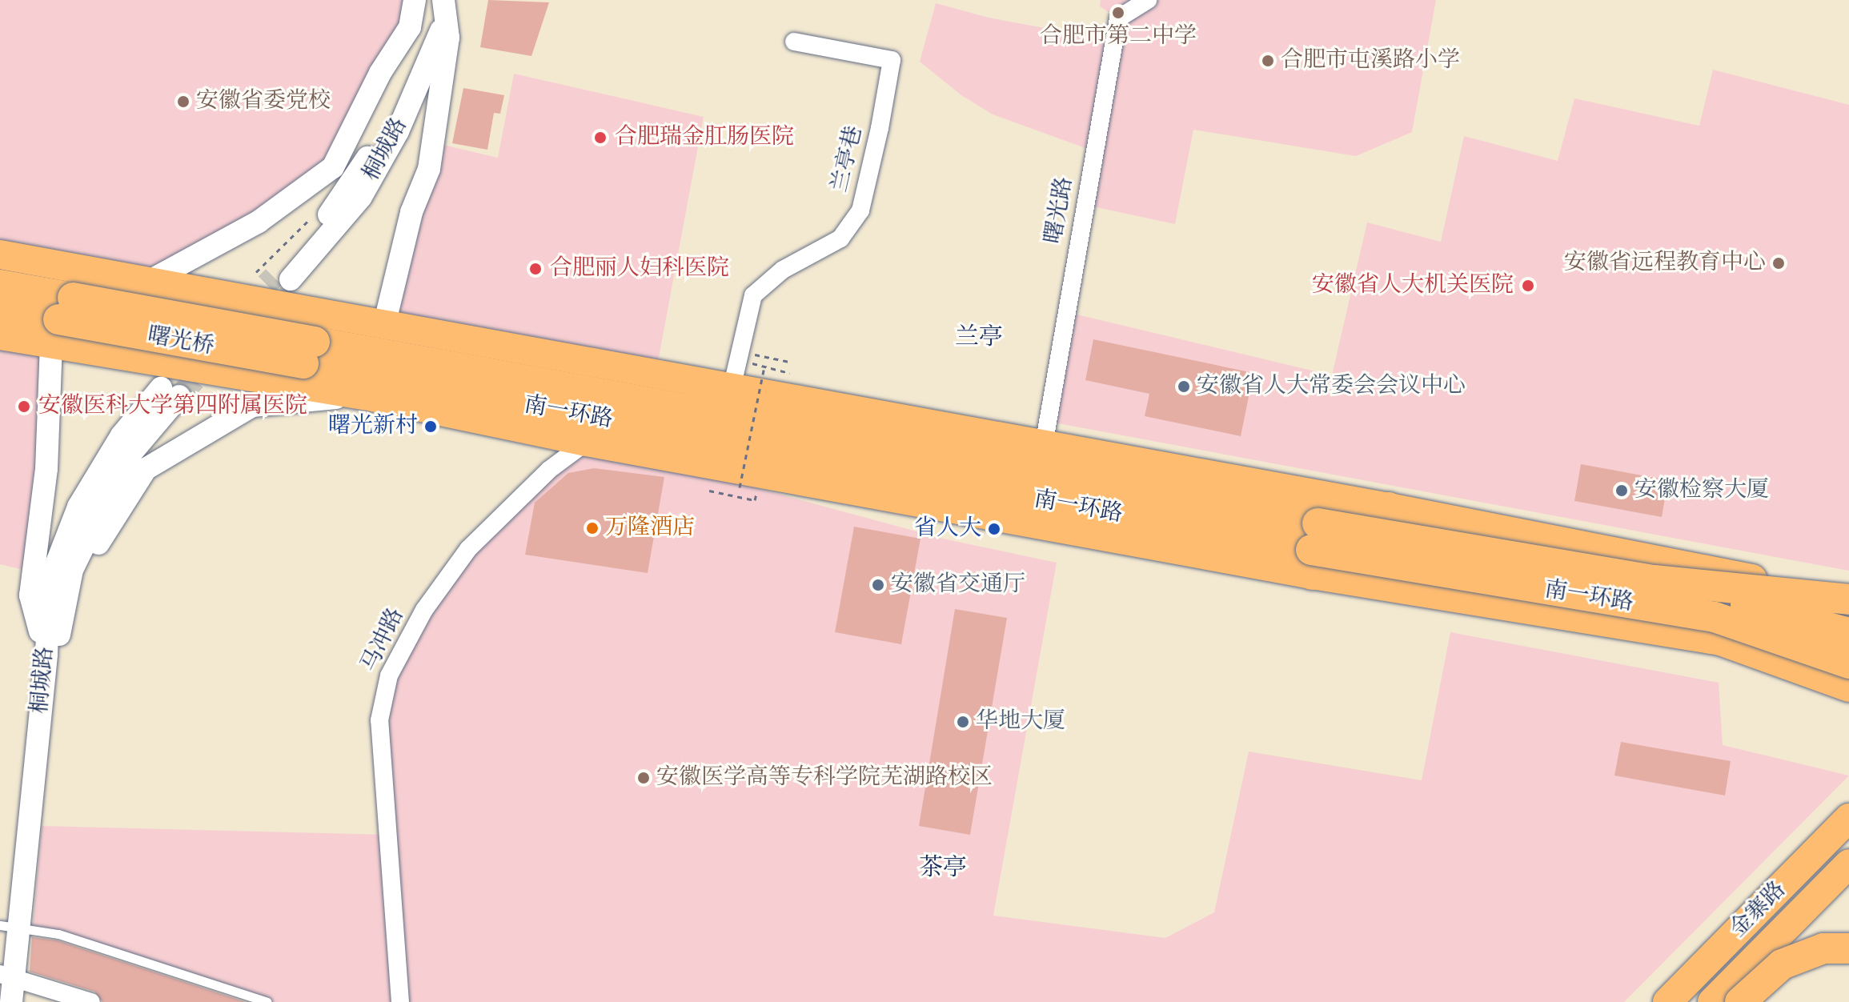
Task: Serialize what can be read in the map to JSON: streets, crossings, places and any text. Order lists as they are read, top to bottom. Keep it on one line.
{"streets":{"highway":["曙光桥","南一环路"],"main road":["金寨路"],"street":["桐城路","兰亭巷","曙光路","马冲路"]},"crossings":[["曙光桥","南一环路"]],"districts":["兰亭","茶亭"],"places":["合肥市第二中学","合肥市屯溪路小学","安徽省委党校","合肥瑞金肛肠医院","安徽省远程教育中心","合肥丽人妇科医院","安徽省人大机关医院","安徽省人大常委会会议中心","安徽医科大学第四附属医院","曙光新村","安徽检察大厦","万隆酒店","省人大","安徽省交通厅","华地大厦","安徽医学高等专科学院芜湖路校区"]}
